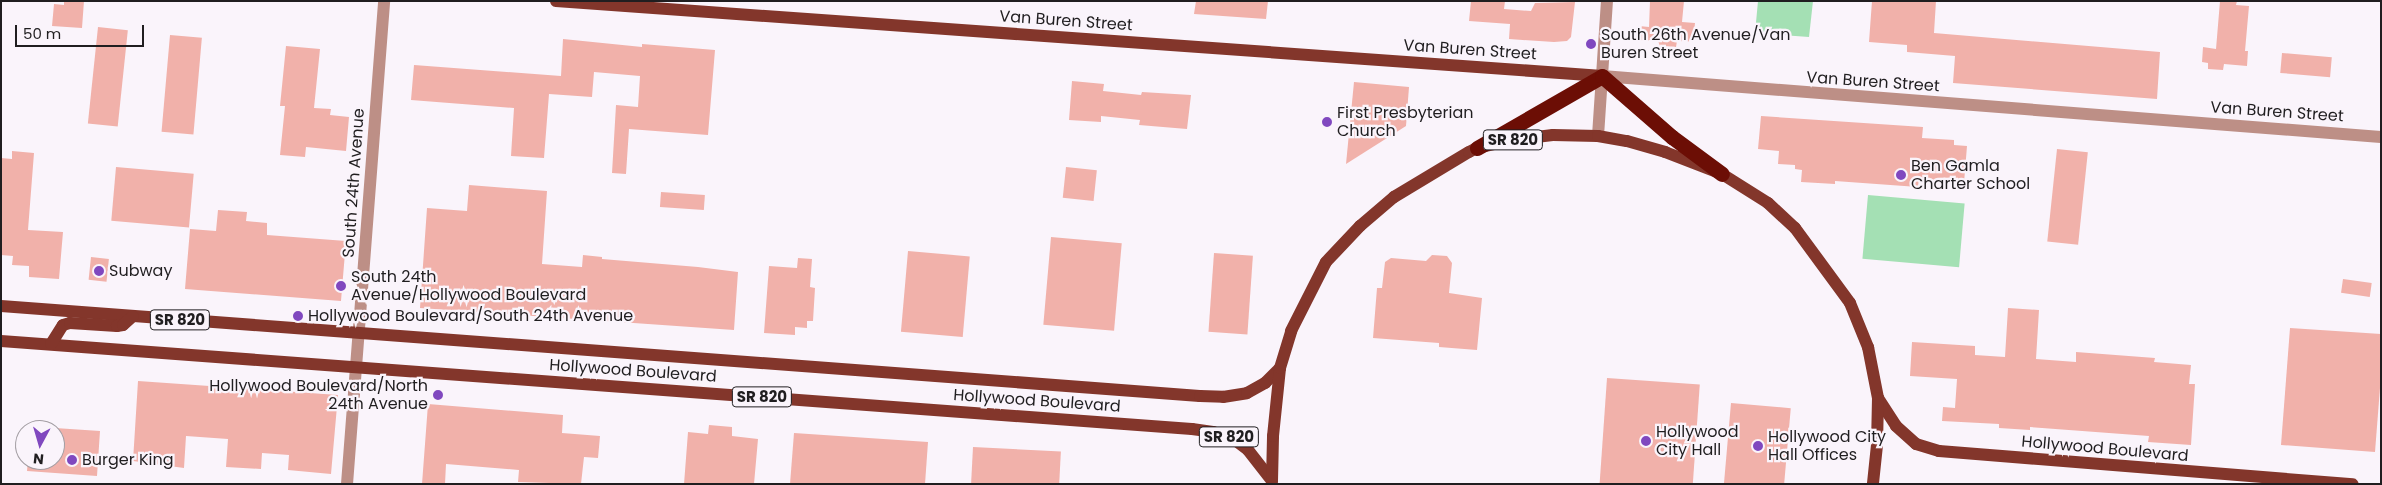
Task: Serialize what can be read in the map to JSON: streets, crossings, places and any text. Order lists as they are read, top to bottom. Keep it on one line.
{"streets":{"main road":["Van Buren Street","SR 820","Hollywood Boulevard"],"street":["South 24th Avenue"]},"crossings":[["SR 820","Hollywood Boulevard"],["South 24th Avenue","Hollywood Boulevard"]],"places":["South 26th Avenue/Van Buren Street","First Presbyterian Church","Ben Gamla Charter School","Subway","South 24th Avenue/Hollywood Boulevard","Hollywood Boulevard/South 24th Avenue","Hollywood Boulevard/North 24th Avenue","Hollywood City Hall","Hollywood City Hall Offices","Burger King"],"scale_bar":"50 m","north":"bottom"}
